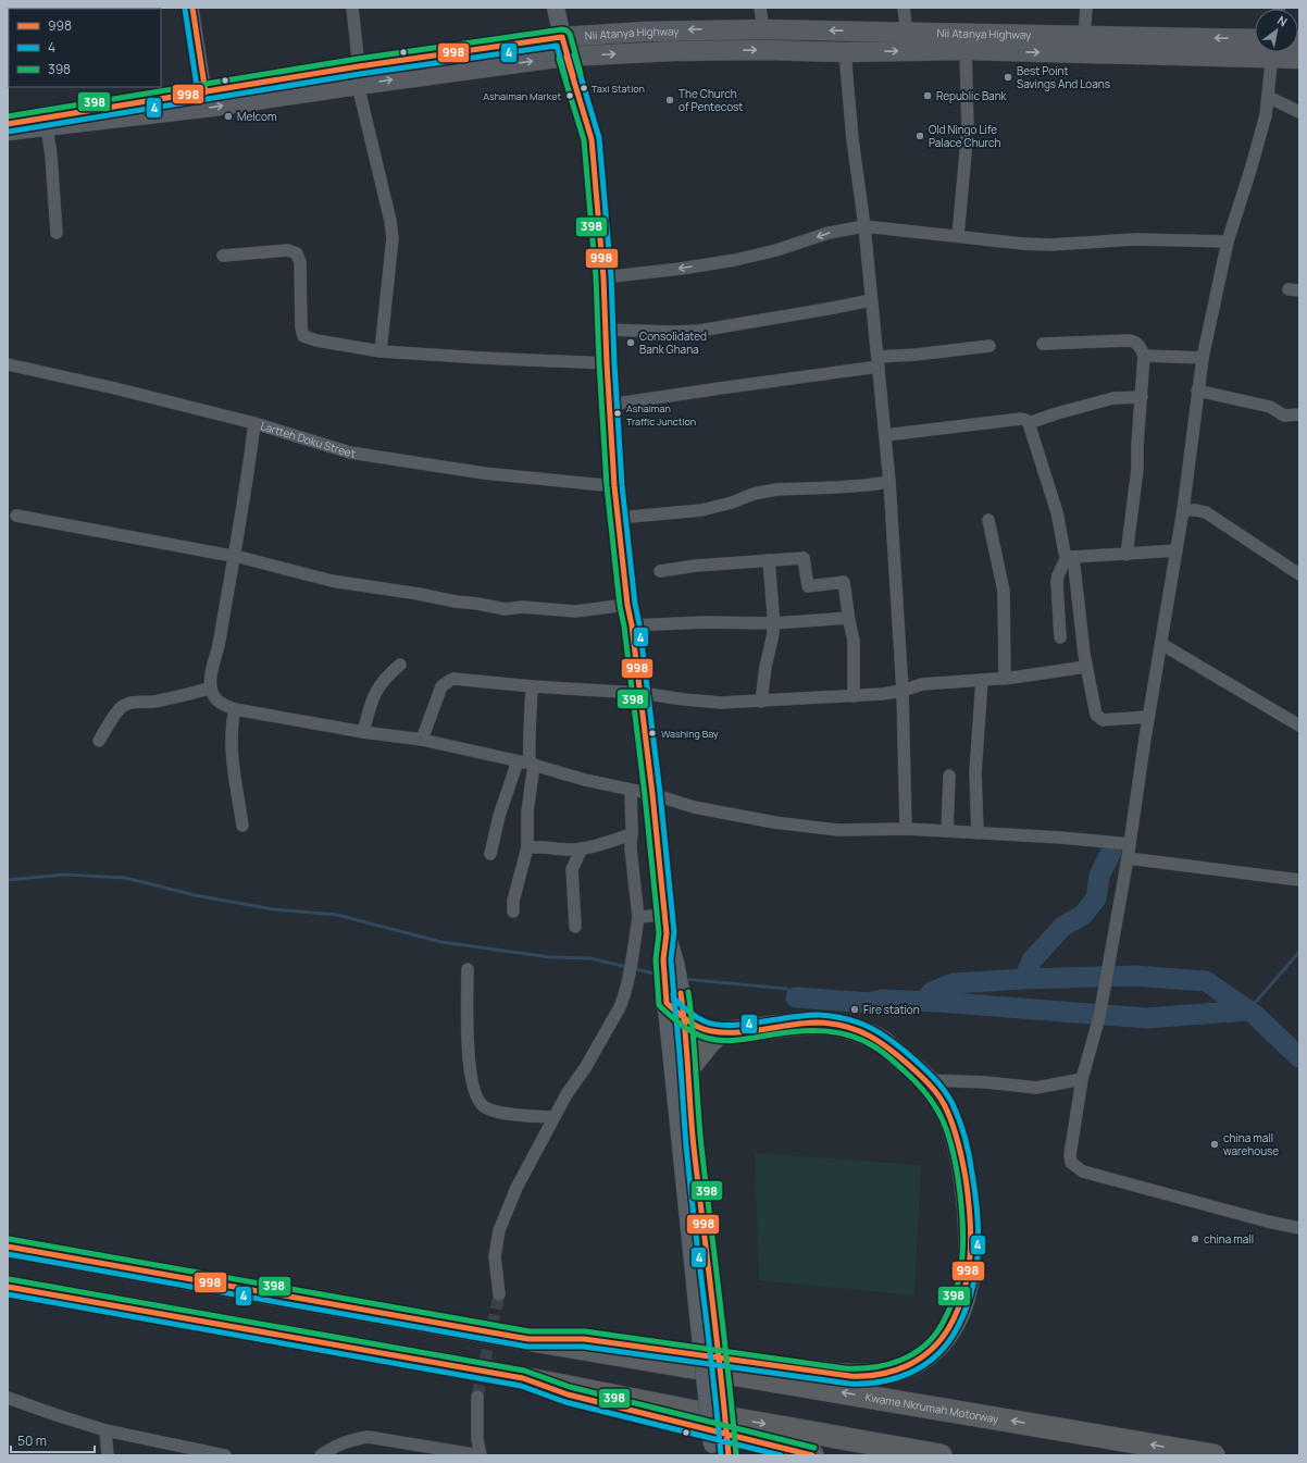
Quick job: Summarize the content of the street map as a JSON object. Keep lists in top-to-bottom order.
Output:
{
  "streets": {
    "highway": ["Kwame Nkrumah Motorway"],
    "main road": ["Nii Atanya Highway"],
    "street": ["Lartteh Doku Street"]
  },
  "places": [
    "Best Point Savings And Loans",
    "Taxi Station",
    "Ashaiman Market",
    "Republic Bank",
    "The Church of Pentecost",
    "Melcom",
    "Old Ningo Life Palace Church",
    "Consolidated Bank Ghana",
    "Ashaiman Traffic Junction",
    "Washing Bay",
    "Fire station",
    "china mall warehouse",
    "china mall"
  ],
  "lines": ["transit line 998", "transit line 4", "transit line 398"],
  "legend": ["998", "4", "398"],
  "scale_bar": "50 m",
  "north": "top right"
}
